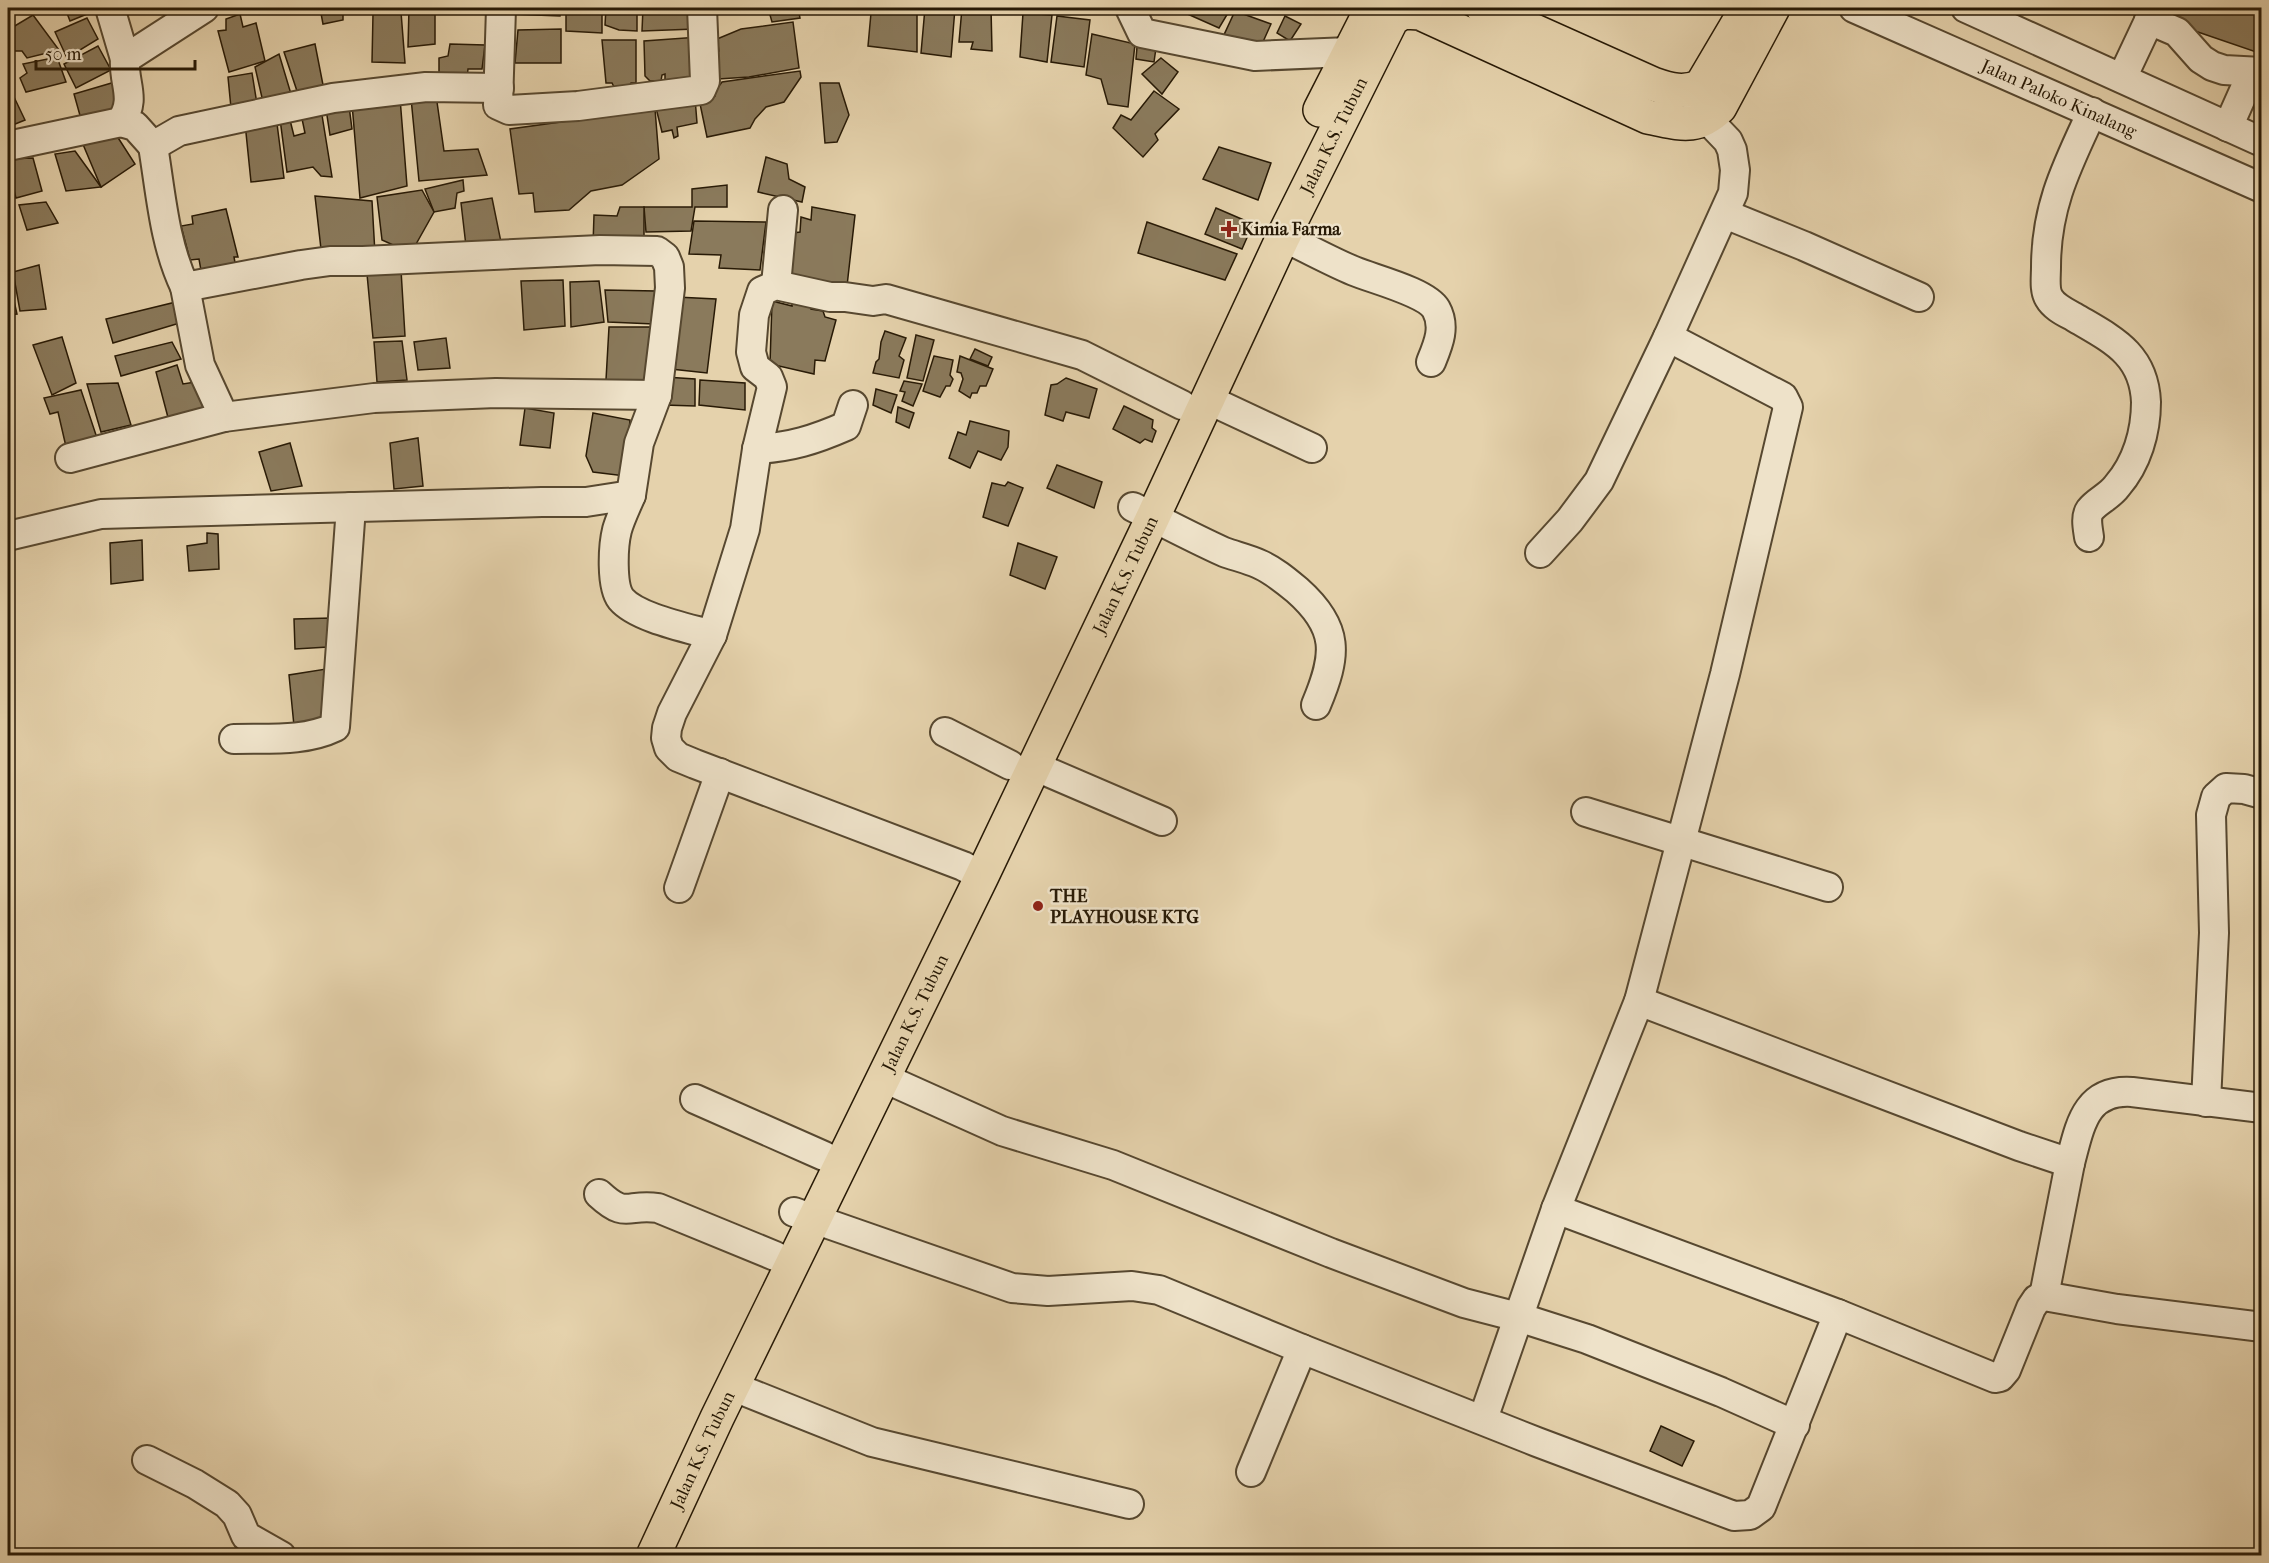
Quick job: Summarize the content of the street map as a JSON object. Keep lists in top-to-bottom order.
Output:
{
  "streets": {
    "highway": ["Jalan K.S. Tubun"],
    "street": ["Jalan Paloko Kinalang"]
  },
  "places": {
    "health": ["Kimia Farma"],
    "other": ["THE PLAYHOUSE KTG"]
  },
  "scale_bar": "50 m"
}
